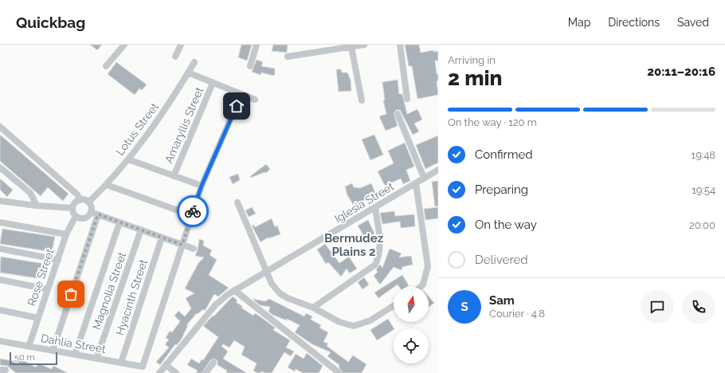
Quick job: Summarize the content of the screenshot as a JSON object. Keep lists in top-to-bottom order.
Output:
{
  "streets": {
    "street": [
      "Amaryllis Street",
      "Lotus Street",
      "Iglesia Street",
      "Rose Street",
      "Magnolia Street",
      "Hyacinth Street",
      "Dahlia Street"
    ]
  },
  "crossings": [
    ["Lotus Street", "Rose Street"],
    ["Rose Street", "Dahlia Street"],
    ["Magnolia Street", "Dahlia Street"],
    ["Hyacinth Street", "Dahlia Street"]
  ],
  "districts": ["Bermudez Plains 2"],
  "scale_bar": "50 m",
  "north": "top",
  "page": {
    "header": "Quickbag",
    "nav": ["Map", "Directions", "Saved"],
    "heading": ["2 min", "Arriving in", "20:11–20:16"],
    "panel": ["Sam", "Courier · 4.8"],
    "bar": "On the way · 120 m",
    "list": [
      ["Confirmed", "19:48"],
      ["Preparing", "19:54"],
      ["On the way", "20:00"],
      "Delivered"
    ],
    "round": "S",
    "scale": "50 m"
  }
}
